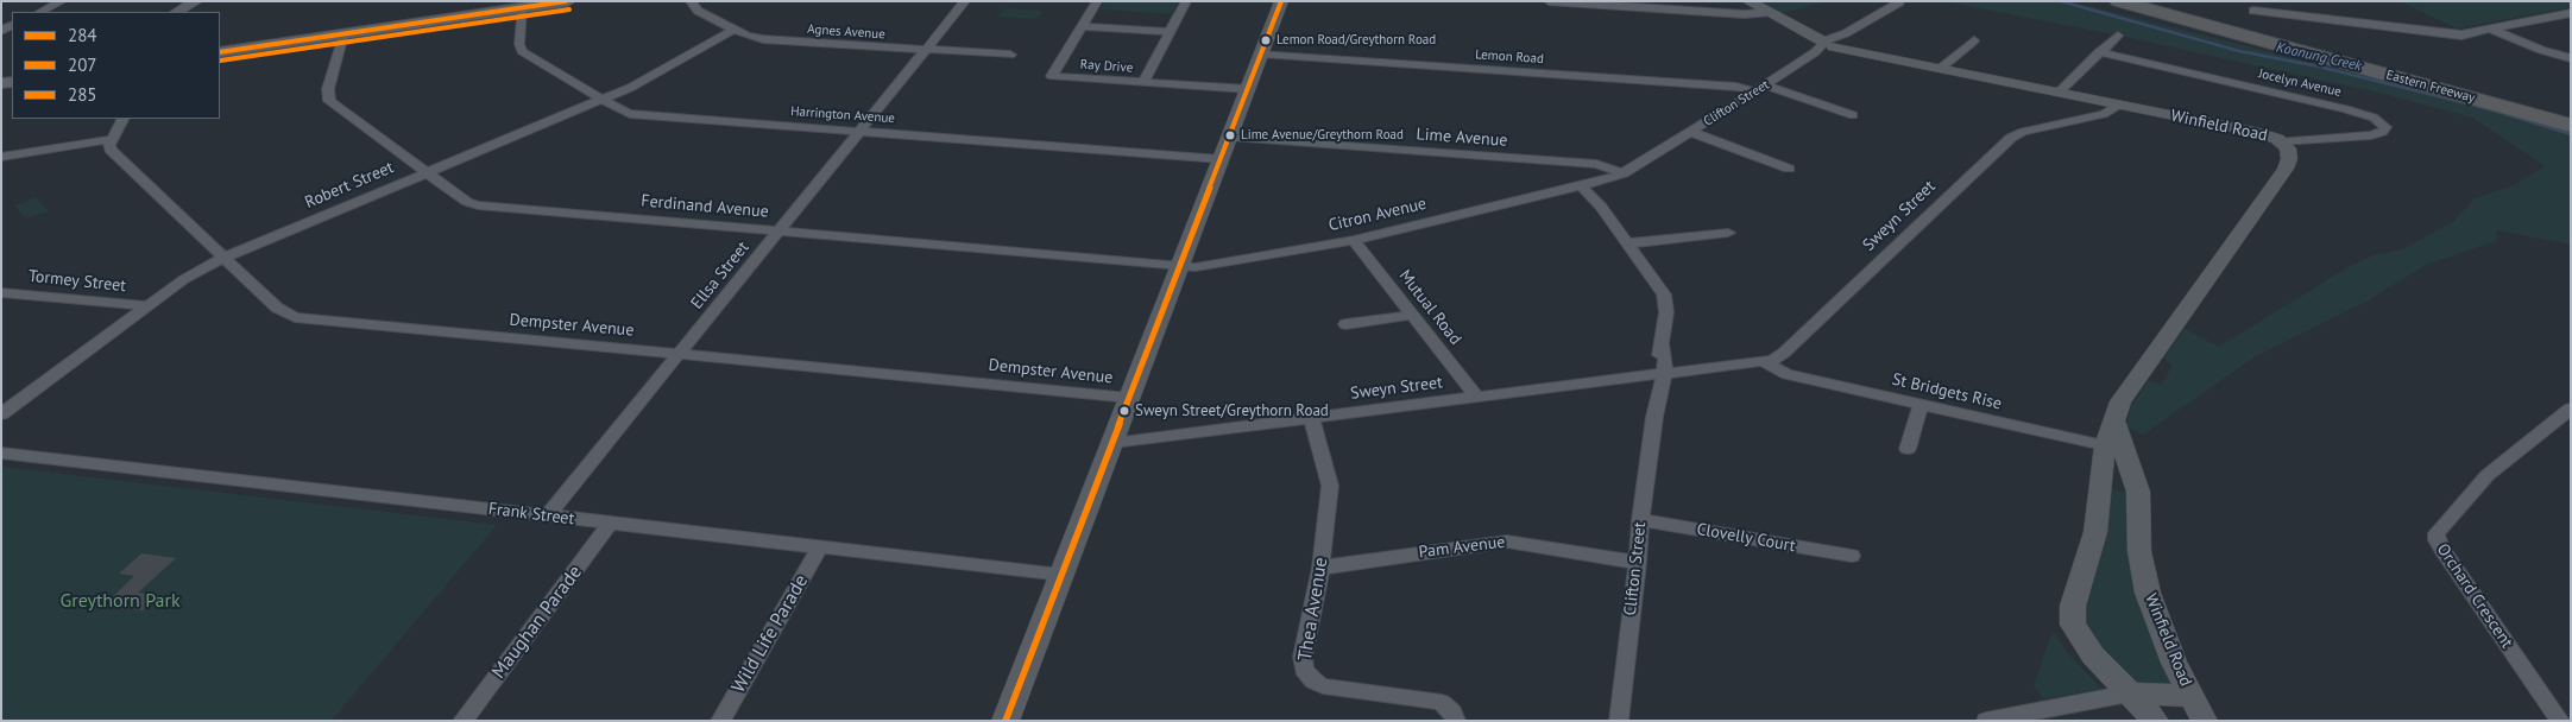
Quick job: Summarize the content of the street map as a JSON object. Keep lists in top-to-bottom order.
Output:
{
  "streets": {
    "highway": ["Eastern Freeway"],
    "street": [
      "Agnes Avenue",
      "Lemon Road",
      "Ray Drive",
      "Jocelyn Avenue",
      "Clifton Street",
      "Harrington Avenue",
      "Winfield Road",
      "Lime Avenue",
      "Robert Street",
      "Ferdinand Avenue",
      "Citron Avenue",
      "Sweyn Street",
      "Ellsa Street",
      "Tormey Street",
      "Mutual Road",
      "Dempster Avenue",
      "St Bridgets Rise",
      "Frank Street",
      "Clovelly Court",
      "Pam Avenue",
      "Orchard Crescent",
      "Thea Avenue",
      "Maughan Parade",
      "Wild Life Parade"
    ]
  },
  "crossings": [
    ["Agnes Avenue", "Robert Street"],
    ["Agnes Avenue", "Ellsa Street"],
    ["Lemon Road", "Clifton Street"],
    ["Jocelyn Avenue", "Winfield Road"],
    ["Clifton Street", "Winfield Road"],
    ["Clifton Street", "Lime Avenue"],
    ["Clifton Street", "Citron Avenue"],
    ["Clifton Street", "Sweyn Street"],
    ["Clifton Street", "Clovelly Court"],
    ["Clifton Street", "Pam Avenue"],
    ["Harrington Avenue", "Robert Street"],
    ["Harrington Avenue", "Ellsa Street"],
    ["Winfield Road", "Sweyn Street"],
    ["Winfield Road", "St Bridgets Rise"],
    ["Robert Street", "Ferdinand Avenue"],
    ["Robert Street", "Tormey Street"],
    ["Robert Street", "Dempster Avenue"],
    ["Ferdinand Avenue", "Citron Avenue"],
    ["Ferdinand Avenue", "Ellsa Street"],
    ["Citron Avenue", "Mutual Road"],
    ["Sweyn Street", "Mutual Road"],
    ["Sweyn Street", "St Bridgets Rise"],
    ["Sweyn Street", "Thea Avenue"],
    ["Ellsa Street", "Dempster Avenue"],
    ["Ellsa Street", "Frank Street"],
    ["Frank Street", "Maughan Parade"],
    ["Frank Street", "Wild Life Parade"],
    ["Pam Avenue", "Thea Avenue"]
  ],
  "water": ["Koonung Creek"],
  "parks": ["Greythorn Park"],
  "places": ["Lemon Road/Greythorn Road", "Lime Avenue/Greythorn Road", "Sweyn Street/Greythorn Road"],
  "lines": ["transit line 284", "transit line 207", "transit line 285"],
  "legend": ["284", "207", "285"]
}
